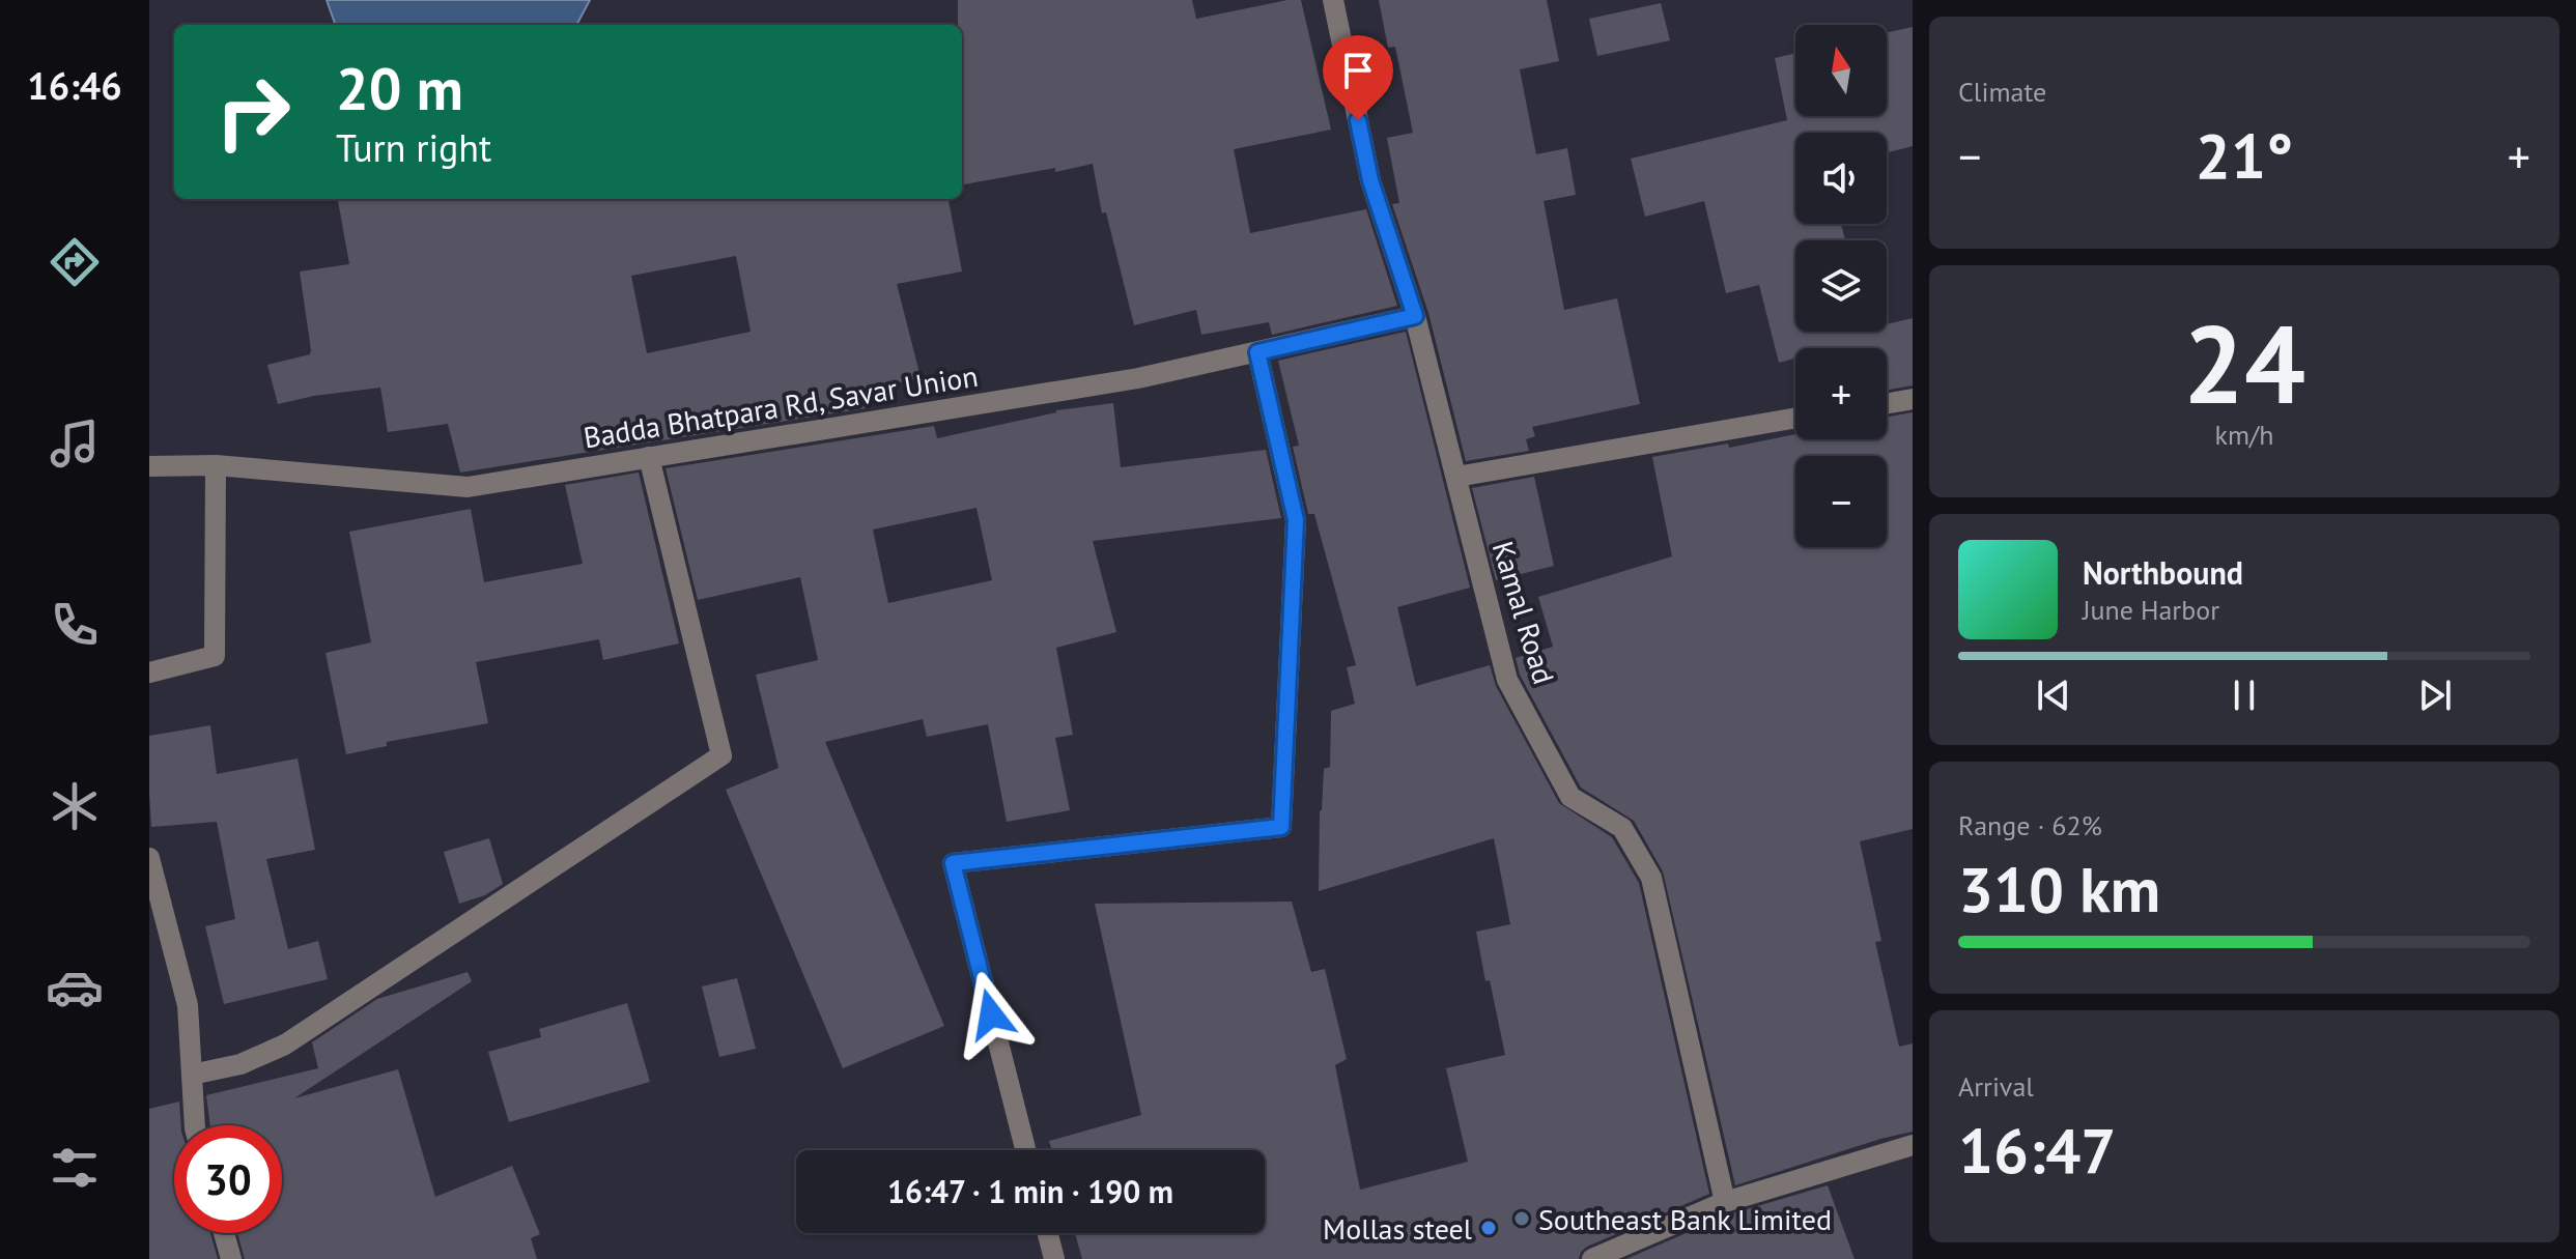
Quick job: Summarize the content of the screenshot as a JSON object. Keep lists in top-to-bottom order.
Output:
{
  "streets": {
    "street": ["Badda Bhatpara Rd, Savar Union", "Kamal Road"]
  },
  "crossings": [
    ["Badda Bhatpara Rd, Savar Union", "Kamal Road"]
  ],
  "places": ["Southeast Bank Limited", "Mollas steel"],
  "north": "top",
  "page": {
    "tabs": "16:46",
    "tile": [
      "Climate",
      ["24", "km/h"],
      ["Range · 62%", "310 km"],
      ["Arrival", "16:47"]
    ],
    "map_buttons": ["+", "−"],
    "turn": ["20 m", "Turn right"],
    "heat": ["−", "21°", "+"],
    "song": ["Northbound", "June Harbor"],
    "limit": "30",
    "trip": "16:47 · 1 min · 190 m"
  }
}
